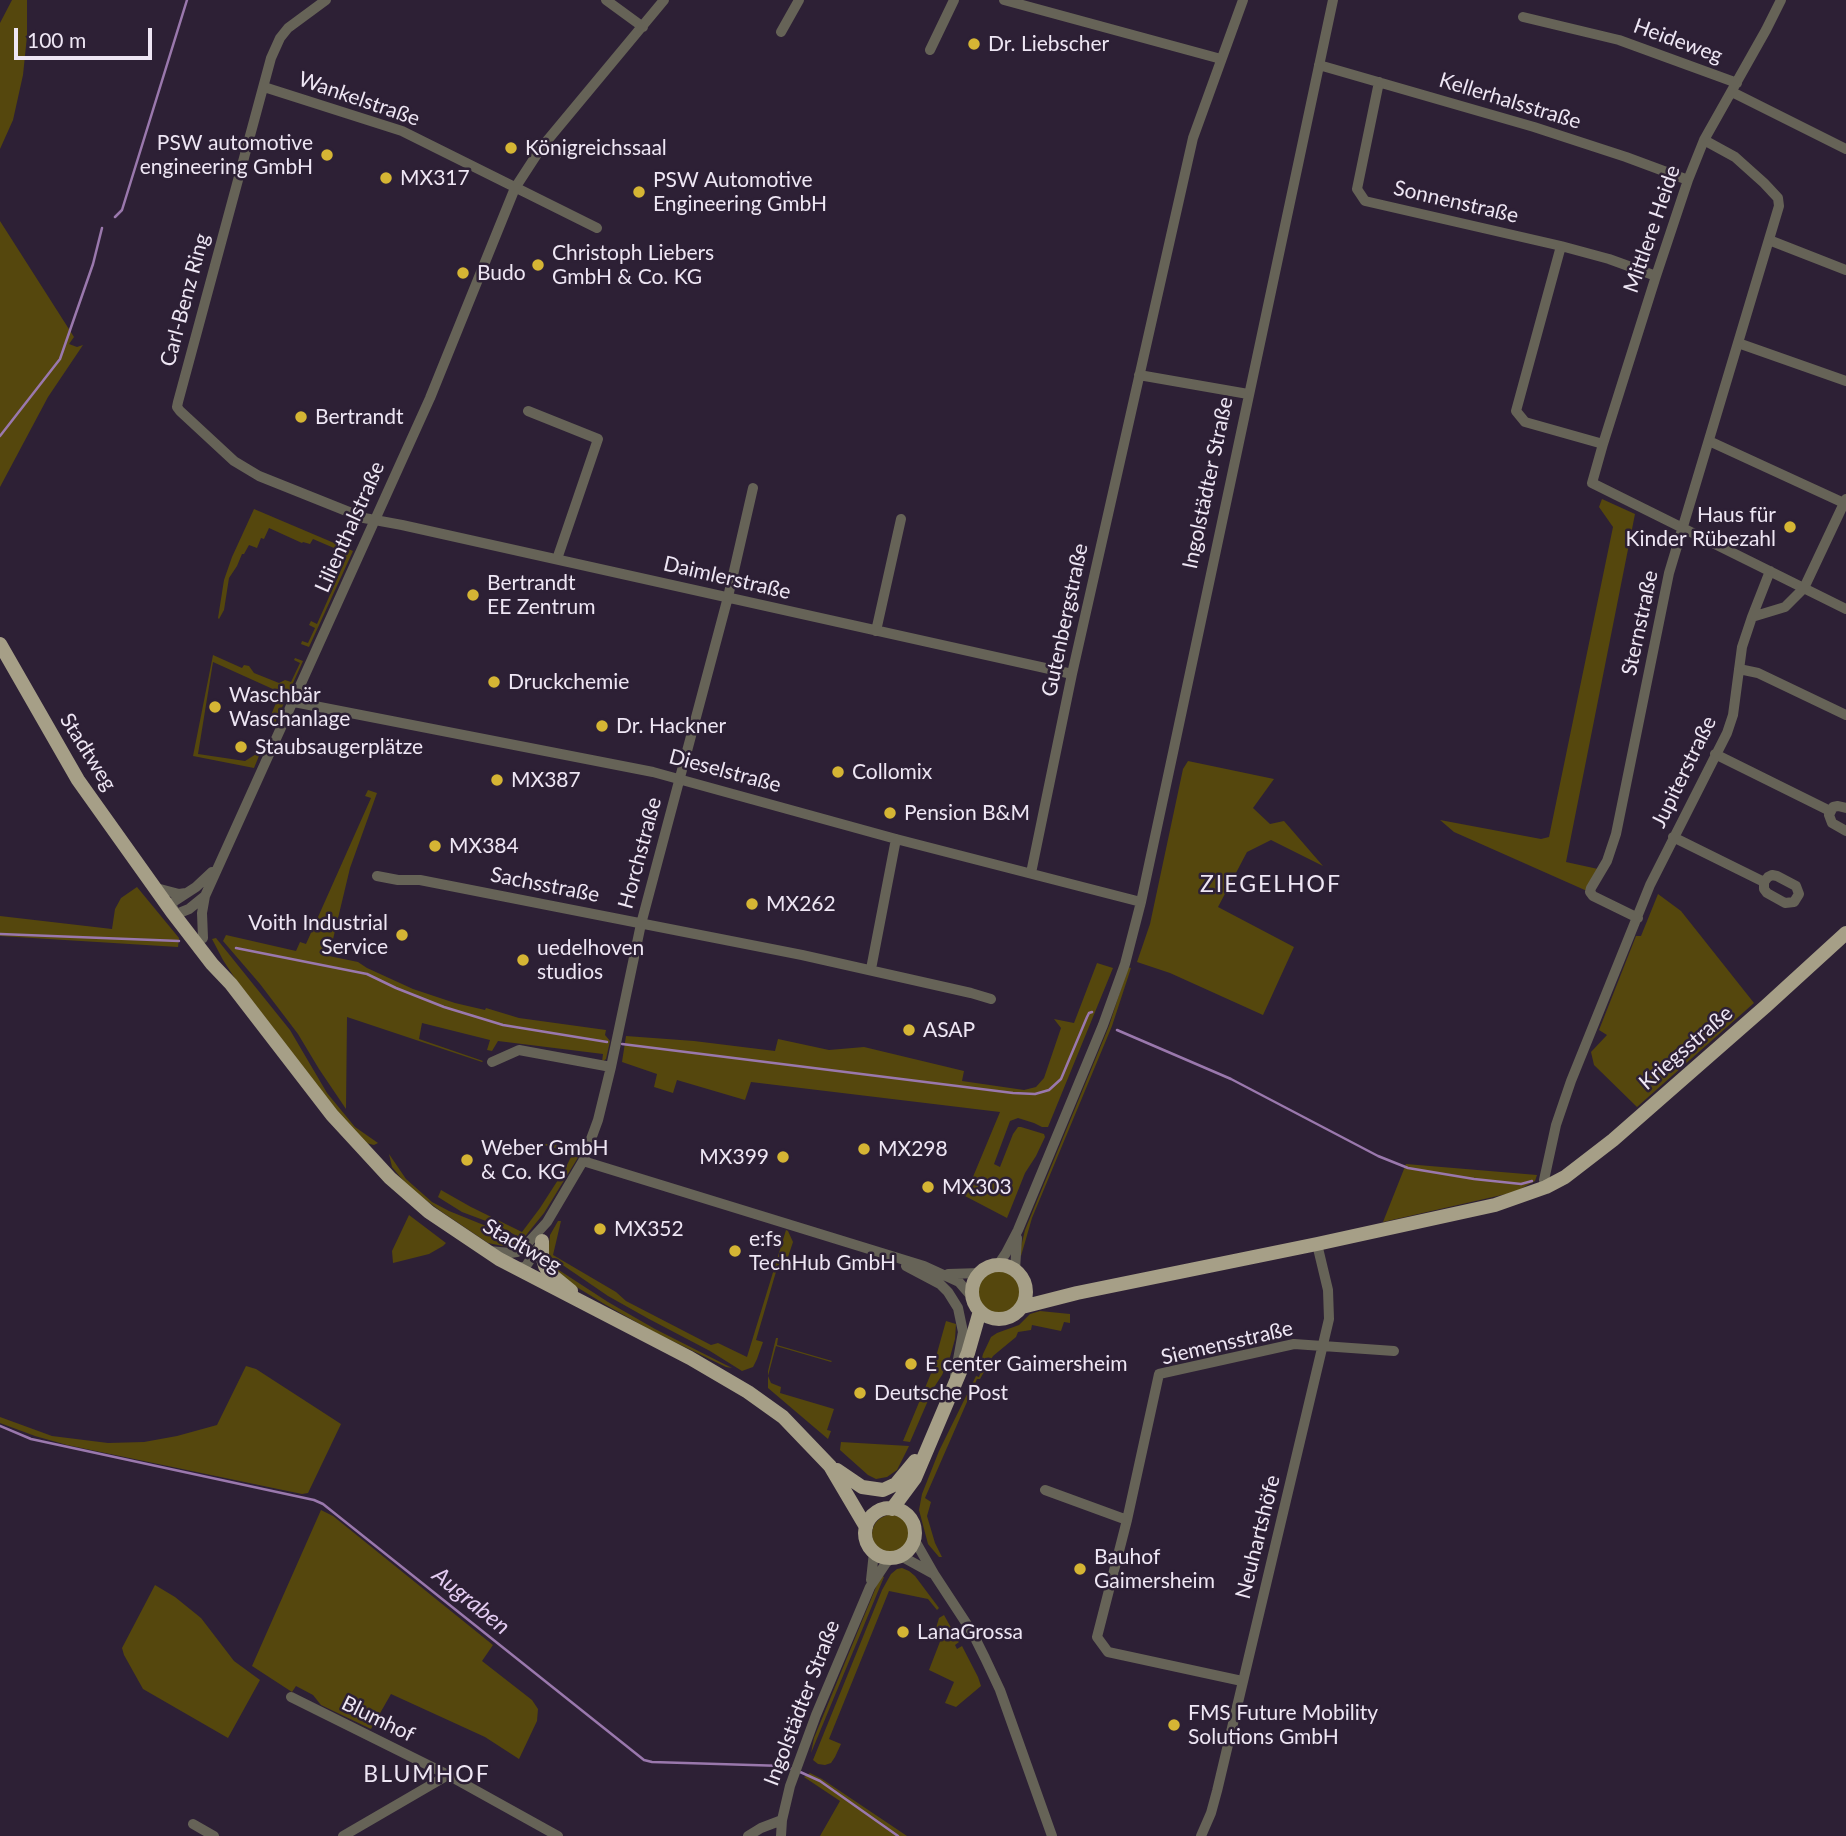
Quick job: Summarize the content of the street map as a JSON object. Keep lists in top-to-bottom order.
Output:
{
  "streets": {
    "main road": ["Stadtweg", "Kriegsstraße"],
    "street": [
      "Heideweg",
      "Wankelstraße",
      "Kellerhalsstraße",
      "Sonnenstraße",
      "Mittlere Heide",
      "Carl-Benz Ring",
      "Ingolstädter Straße",
      "Lilienthalstraße",
      "Daimlerstraße",
      "Gutenbergstraße",
      "Sternstraße",
      "Dieselstraße",
      "Jupiterstraße",
      "Horchstraße",
      "Sachsstraße",
      "Siemensstraße",
      "Neuhartshöfe",
      "Blumhof"
    ]
  },
  "crossings": [
    ["Heideweg", "Mittlere Heide"],
    ["Wankelstraße", "Carl-Benz Ring"],
    ["Wankelstraße", "Lilienthalstraße"],
    ["Kellerhalsstraße", "Sonnenstraße"],
    ["Kellerhalsstraße", "Mittlere Heide"],
    ["Kellerhalsstraße", "Ingolstädter Straße"],
    ["Sonnenstraße", "Mittlere Heide"],
    ["Mittlere Heide", "Sternstraße"],
    ["Carl-Benz Ring", "Lilienthalstraße"],
    ["Carl-Benz Ring", "Daimlerstraße"],
    ["Ingolstädter Straße", "Stadtweg"],
    ["Ingolstädter Straße", "Dieselstraße"],
    ["Lilienthalstraße", "Daimlerstraße"],
    ["Lilienthalstraße", "Stadtweg"],
    ["Lilienthalstraße", "Dieselstraße"],
    ["Daimlerstraße", "Gutenbergstraße"],
    ["Daimlerstraße", "Horchstraße"],
    ["Gutenbergstraße", "Dieselstraße"],
    ["Sternstraße", "Jupiterstraße"],
    ["Stadtweg", "Horchstraße"],
    ["Dieselstraße", "Horchstraße"],
    ["Jupiterstraße", "Kriegsstraße"],
    ["Horchstraße", "Sachsstraße"],
    ["Kriegsstraße", "Neuhartshöfe"],
    ["Siemensstraße", "Neuhartshöfe"]
  ],
  "districts": ["ZIEGELHOF", "BLUMHOF"],
  "water": ["Augraben"],
  "places": [
    "Dr. Liebscher",
    "Königreichssaal",
    "PSW automotive engineering GmbH",
    "MX317",
    "PSW Automotive Engineering GmbH",
    "Christoph Liebers GmbH & Co. KG",
    "Budo",
    "Bertrandt",
    "Haus für Kinder Rübezahl",
    "Bertrandt EE Zentrum",
    "Druckchemie",
    "Waschbär Waschanlage",
    "Dr. Hackner",
    "Staubsaugerplätze",
    "Collomix",
    "MX387",
    "Pension B&M",
    "MX384",
    "MX262",
    "Voith Industrial Service",
    "uedelhoven studios",
    "ASAP",
    "MX298",
    "MX399",
    "Weber GmbH & Co. KG",
    "MX303",
    "MX352",
    "e:fs TechHub GmbH",
    "E center Gaimersheim",
    "Deutsche Post",
    "Bauhof Gaimersheim",
    "LanaGrossa",
    "FMS Future Mobility Solutions GmbH"
  ],
  "scale_bar": "100 m"
}
